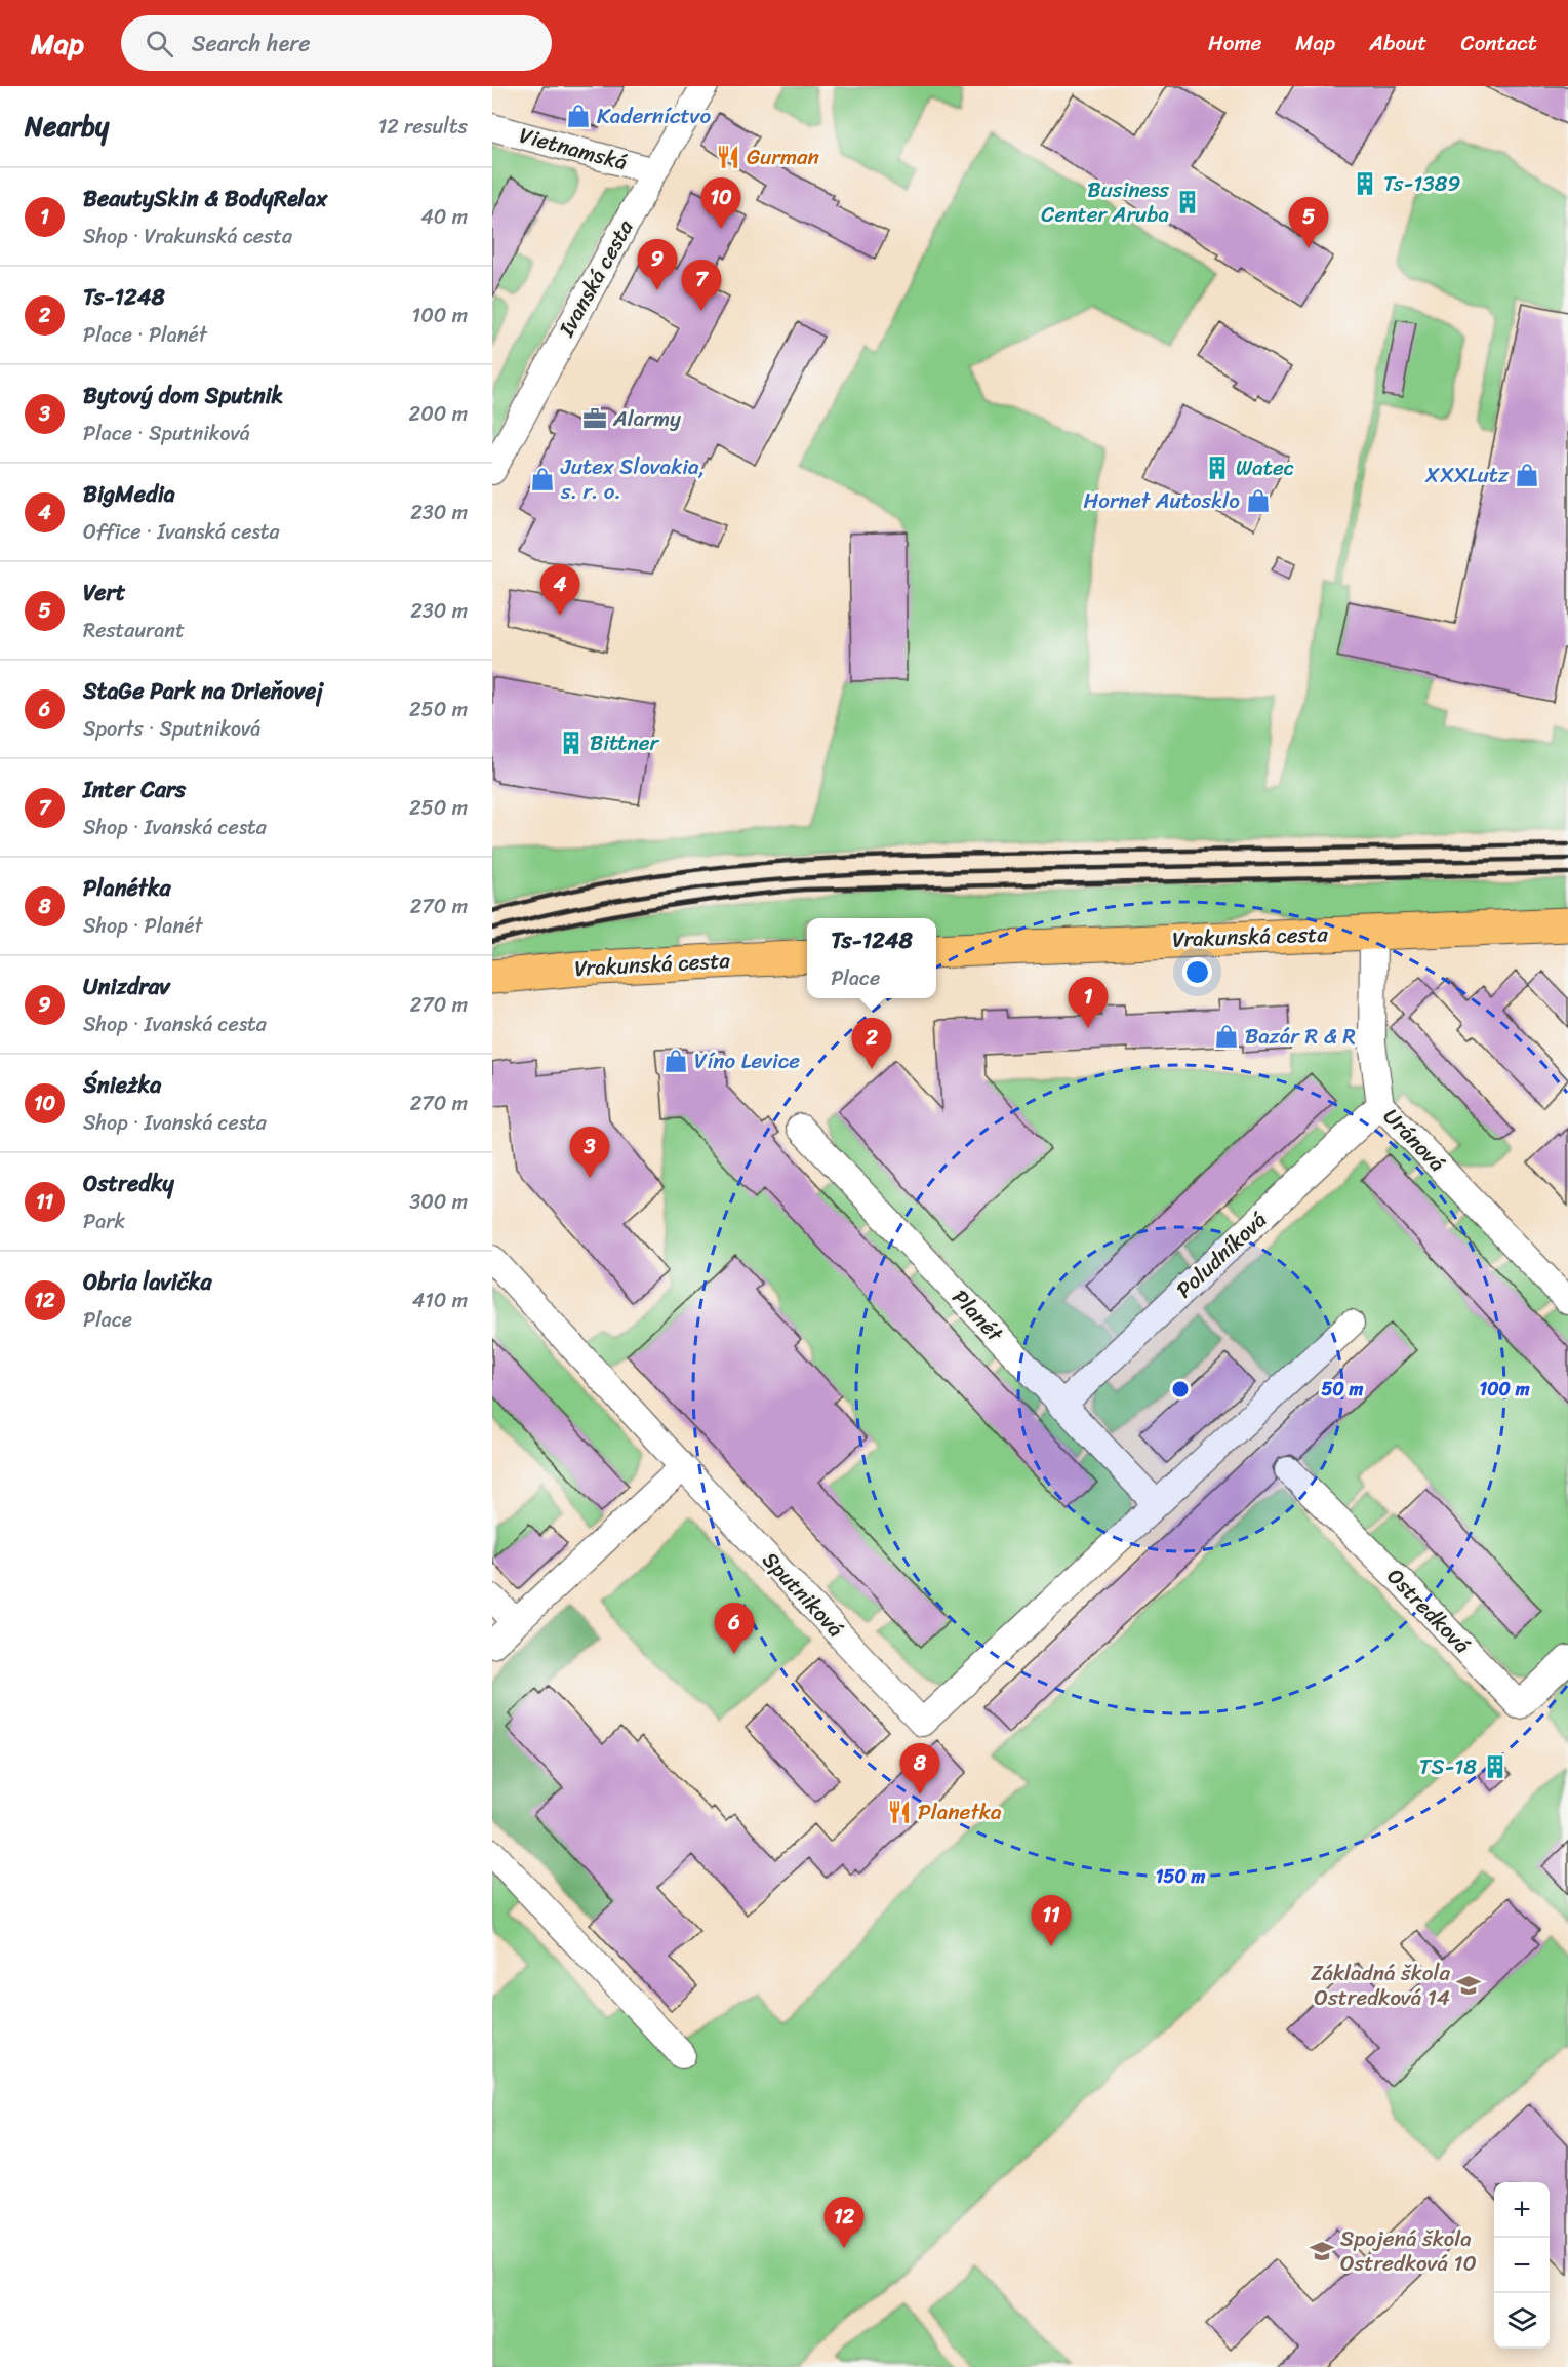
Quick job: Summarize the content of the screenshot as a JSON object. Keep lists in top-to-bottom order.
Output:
{
  "streets": {
    "main road": ["Vrakunská cesta"],
    "street": [
      "Vietnamská",
      "Ivanská cesta",
      "Uránová",
      "Poludníková",
      "Planét",
      "Sputniková",
      "Ostredková"
    ]
  },
  "crossings": [
    ["Vietnamská", "Ivanská cesta"],
    ["Vrakunská cesta", "Uránová"],
    ["Uránová", "Poludníková"],
    ["Poludníková", "Planét"],
    ["Planét", "Sputniková"]
  ],
  "places": {
    "shop": [
      "Kaderníctvo",
      "XXXLutz",
      "Jutex Slovakia, s. r. o.",
      "Hornet Autosklo",
      "Bazár R & R",
      "Víno Levice"
    ],
    "restaurant": ["Gurman", "Planetka"],
    "building": [
      "Ts-1389",
      "Business Center Aruba",
      "Watec",
      "Bittner",
      "TS-18"
    ],
    "office": ["Alarmy"],
    "school or university": ["Základná škola Ostredková 14", "Spojená škola Ostredková 10"]
  },
  "page": {
    "header": "Map",
    "search": "Search here",
    "nav": [
      "Home",
      "Map",
      "About",
      "Contact"
    ],
    "heading": ["Nearby", "12 results"],
    "list": [
      {
        "mark": "1",
        "name": "BeautySkin & BodyRelax",
        "note": "Shop · Vrakunská cesta",
        "value": "40 m"
      },
      {
        "mark": "2",
        "name": "Ts-1248",
        "note": "Place · Planét",
        "value": "100 m"
      },
      {
        "mark": "3",
        "name": "Bytový dom Sputnik",
        "note": "Place · Sputniková",
        "value": "200 m"
      },
      {
        "mark": "4",
        "name": "BigMedia",
        "note": "Office · Ivanská cesta",
        "value": "230 m"
      },
      {
        "mark": "5",
        "name": "Vert",
        "note": "Restaurant",
        "value": "230 m"
      },
      {
        "mark": "6",
        "name": "StaGe Park na Drieňovej",
        "note": "Sports · Sputniková",
        "value": "250 m"
      },
      {
        "mark": "7",
        "name": "Inter Cars",
        "note": "Shop · Ivanská cesta",
        "value": "250 m"
      },
      {
        "mark": "8",
        "name": "Planétka",
        "note": "Shop · Planét",
        "value": "270 m"
      },
      {
        "mark": "9",
        "name": "Unizdrav",
        "note": "Shop · Ivanská cesta",
        "value": "270 m"
      },
      {
        "mark": "10",
        "name": "Śnieżka",
        "note": "Shop · Ivanská cesta",
        "value": "270 m"
      },
      {
        "mark": "11",
        "name": "Ostredky",
        "note": "Park",
        "value": "300 m"
      },
      {
        "mark": "12",
        "name": "Obria lavička",
        "note": "Place",
        "value": "410 m"
      }
    ],
    "pins": [
      "10",
      "5",
      "9",
      "7",
      "4",
      "1",
      "2",
      "3",
      "6",
      "8",
      "11",
      "12"
    ],
    "popup": ["Ts-1248", "Place"],
    "map_buttons": ["+", "−"]
  },
  "rings": ["50 m", "100 m", "150 m"]
}
